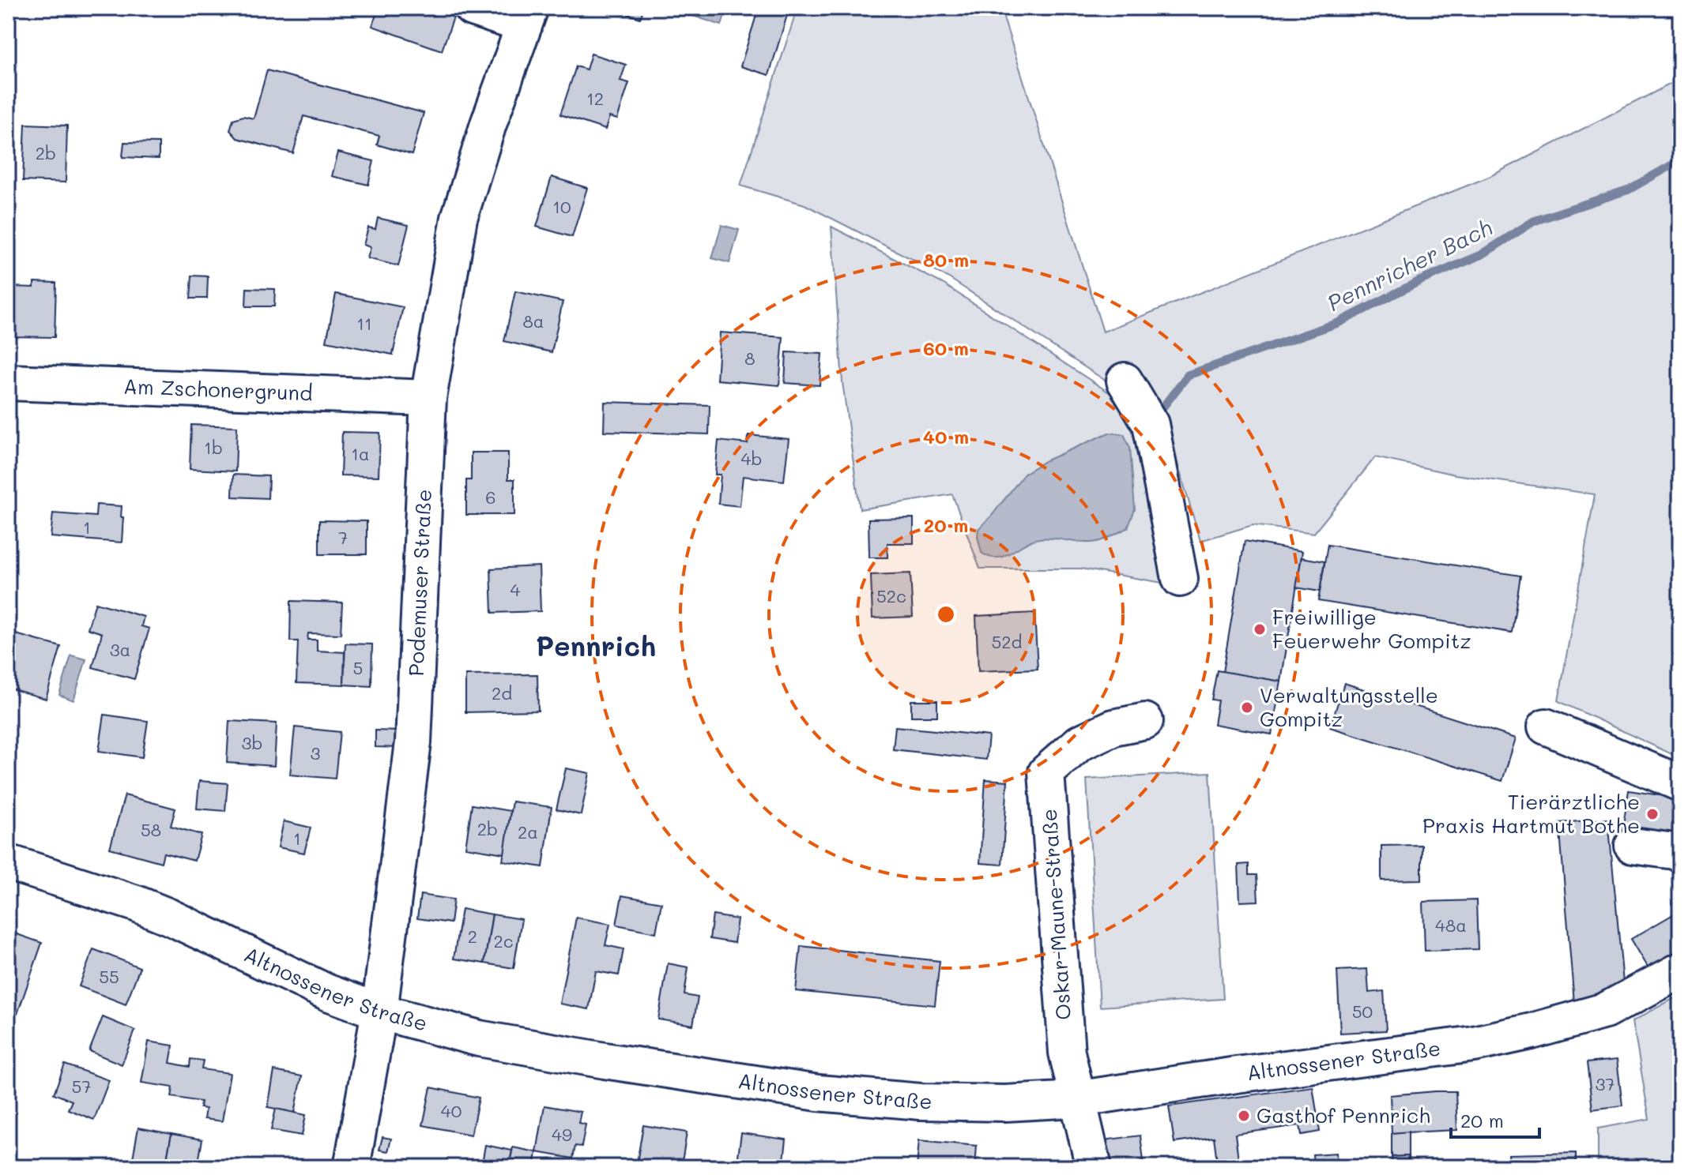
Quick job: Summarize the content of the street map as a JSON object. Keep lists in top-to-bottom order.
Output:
{
  "streets": {
    "street": [
      "Am Zschonergrund",
      "Podemuser Straße",
      "Oskar-Maune-Straße",
      "Altnossener Straße"
    ]
  },
  "crossings": [
    ["Am Zschonergrund", "Podemuser Straße"],
    ["Podemuser Straße", "Altnossener Straße"],
    ["Oskar-Maune-Straße", "Altnossener Straße"]
  ],
  "districts": ["Pennrich"],
  "water": ["Pennricher Bach"],
  "places": [
    "Freiwillige Feuerwehr Gompitz",
    "Verwaltungsstelle Gompitz",
    "Tierärztliche Praxis Hartmut Bothe",
    "Gasthof Pennrich"
  ],
  "house_numbers": [
    "12",
    "2b",
    "10",
    "8a",
    "11",
    "8",
    "1b",
    "1a",
    "4b",
    "6",
    "1",
    "7",
    "4",
    "52c",
    "52d",
    "3a",
    "5",
    "2d",
    "3b",
    "3",
    "2b",
    "58",
    "2a",
    "1",
    "48a",
    "2",
    "2c",
    "55",
    "50",
    "37",
    "57",
    "40",
    "49"
  ],
  "scale_bar": "20 m",
  "rings": [
    "80 m",
    "60 m",
    "40 m",
    "20 m"
  ]
}
